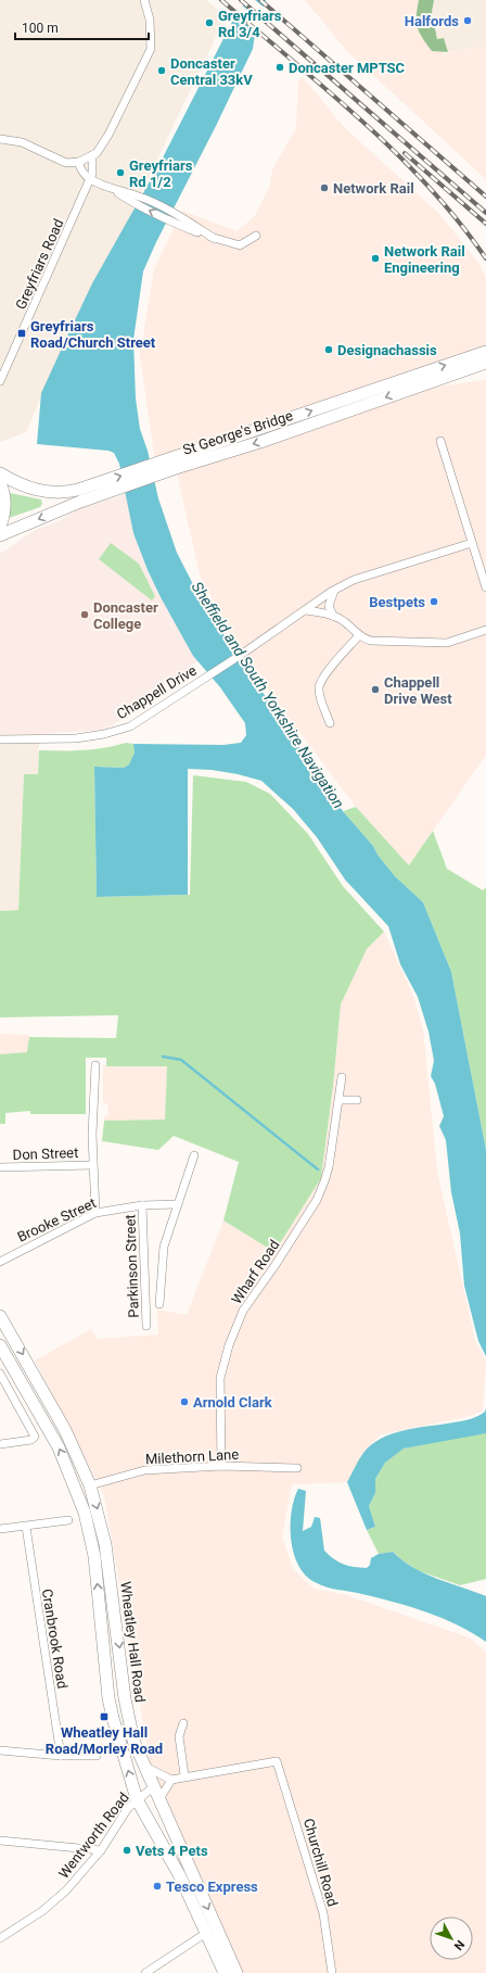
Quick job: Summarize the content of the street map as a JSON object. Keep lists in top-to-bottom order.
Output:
{
  "streets": {
    "highway": ["St George's Bridge", "Wheatley Hall Road"],
    "street": [
      "Greyfriars Road",
      "Chappell Drive",
      "Don Street",
      "Brooke Street",
      "Parkinson Street",
      "Wharf Road",
      "Milethorn Lane",
      "Cranbrook Road",
      "Wentworth Road",
      "Churchill Road"
    ]
  },
  "crossings": [
    ["Brooke Street", "Parkinson Street"],
    ["Wharf Road", "Milethorn Lane"],
    ["Milethorn Lane", "Wheatley Hall Road"],
    ["Wheatley Hall Road", "Wentworth Road"]
  ],
  "water": ["Sheffield and South Yorkshire Navigation"],
  "places": {
    "other": [
      "Halfords",
      "Greyfriars Rd 3/4",
      "Doncaster MPTSC",
      "Doncaster Central 33kV",
      "Greyfriars Rd 1/2",
      "Network Rail",
      "Network Rail Engineering",
      "Designachassis",
      "Bestpets",
      "Doncaster College",
      "Chappell Drive West",
      "Arnold Clark",
      "Vets 4 Pets",
      "Tesco Express"
    ],
    "transit": ["Greyfriars Road/Church Street", "Wheatley Hall Road/Morley Road"]
  },
  "scale_bar": "100 m",
  "north": "bottom right"
}
